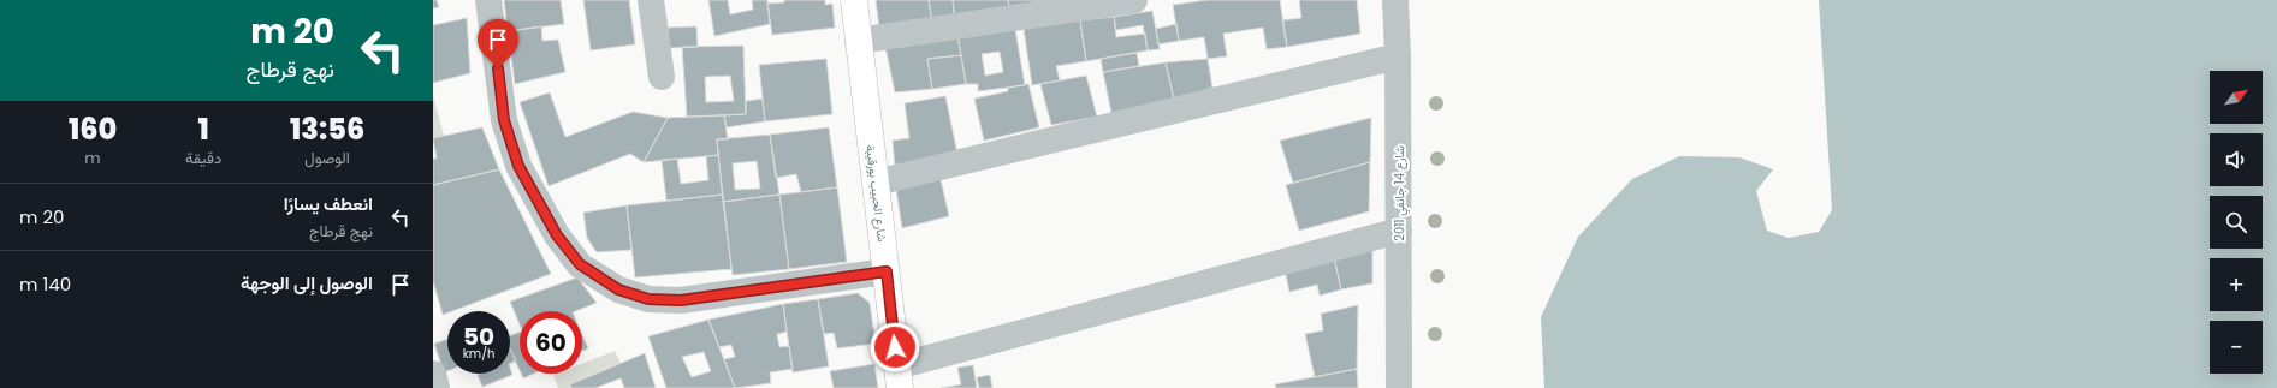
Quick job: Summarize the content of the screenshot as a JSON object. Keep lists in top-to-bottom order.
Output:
{
  "streets": {
    "main road": ["شارع الحبيب بورقيبة"],
    "street": ["شارع 14 جانفي 2011"]
  },
  "north": "top right",
  "page": {
    "turn": ["20 m", "نهج قرطاج"],
    "map_buttons": ["+", "−"],
    "eta": [
      "13:56",
      "الوصول",
      "1",
      "دقيقة",
      "160",
      "m"
    ],
    "list": [
      {
        "name": "انعطف يسارًا",
        "note": "نهج قرطاج",
        "value": "20 m"
      },
      {
        "name": "الوصول إلى الوجهة",
        "value": "140 m"
      }
    ],
    "speed": "50 km/h",
    "limit": "60"
  }
}
